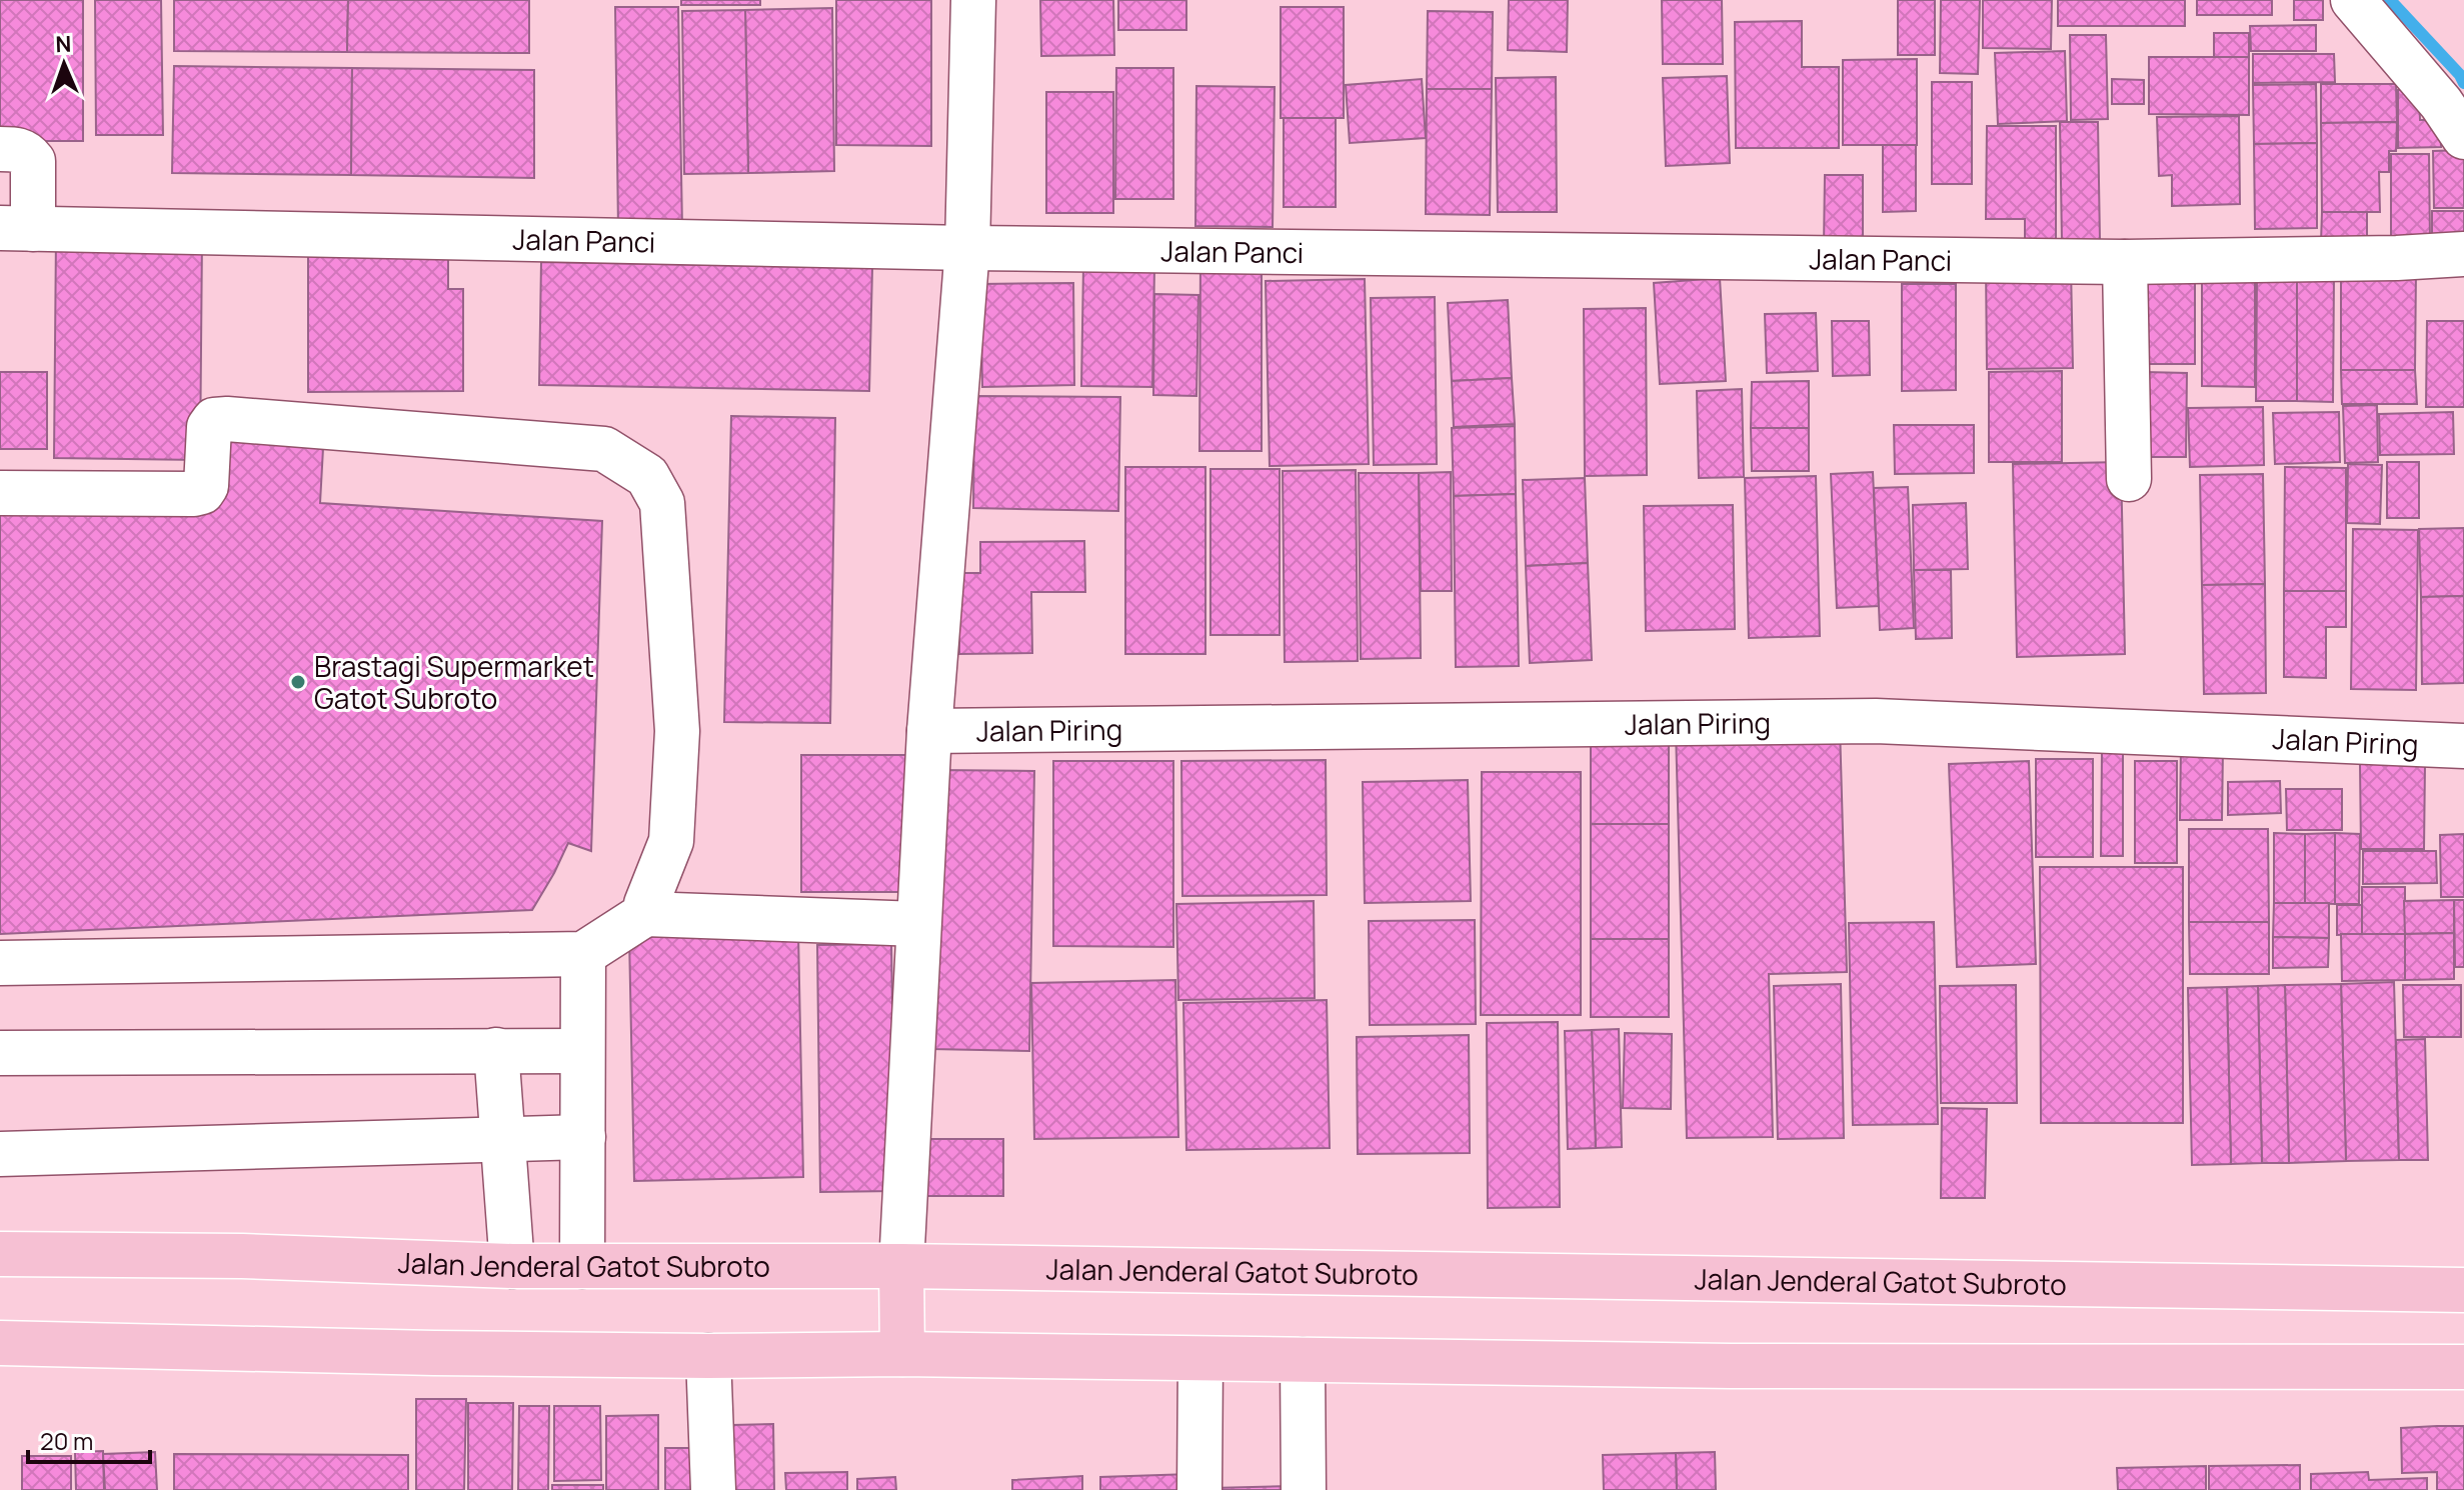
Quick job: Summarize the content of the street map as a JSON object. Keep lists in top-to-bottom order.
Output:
{
  "streets": {
    "main road": ["Jalan Jenderal Gatot Subroto"],
    "street": ["Jalan Panci", "Jalan Piring"]
  },
  "places": ["Brastagi Supermarket Gatot Subroto"],
  "scale_bar": "20 m",
  "north": "top"
}
